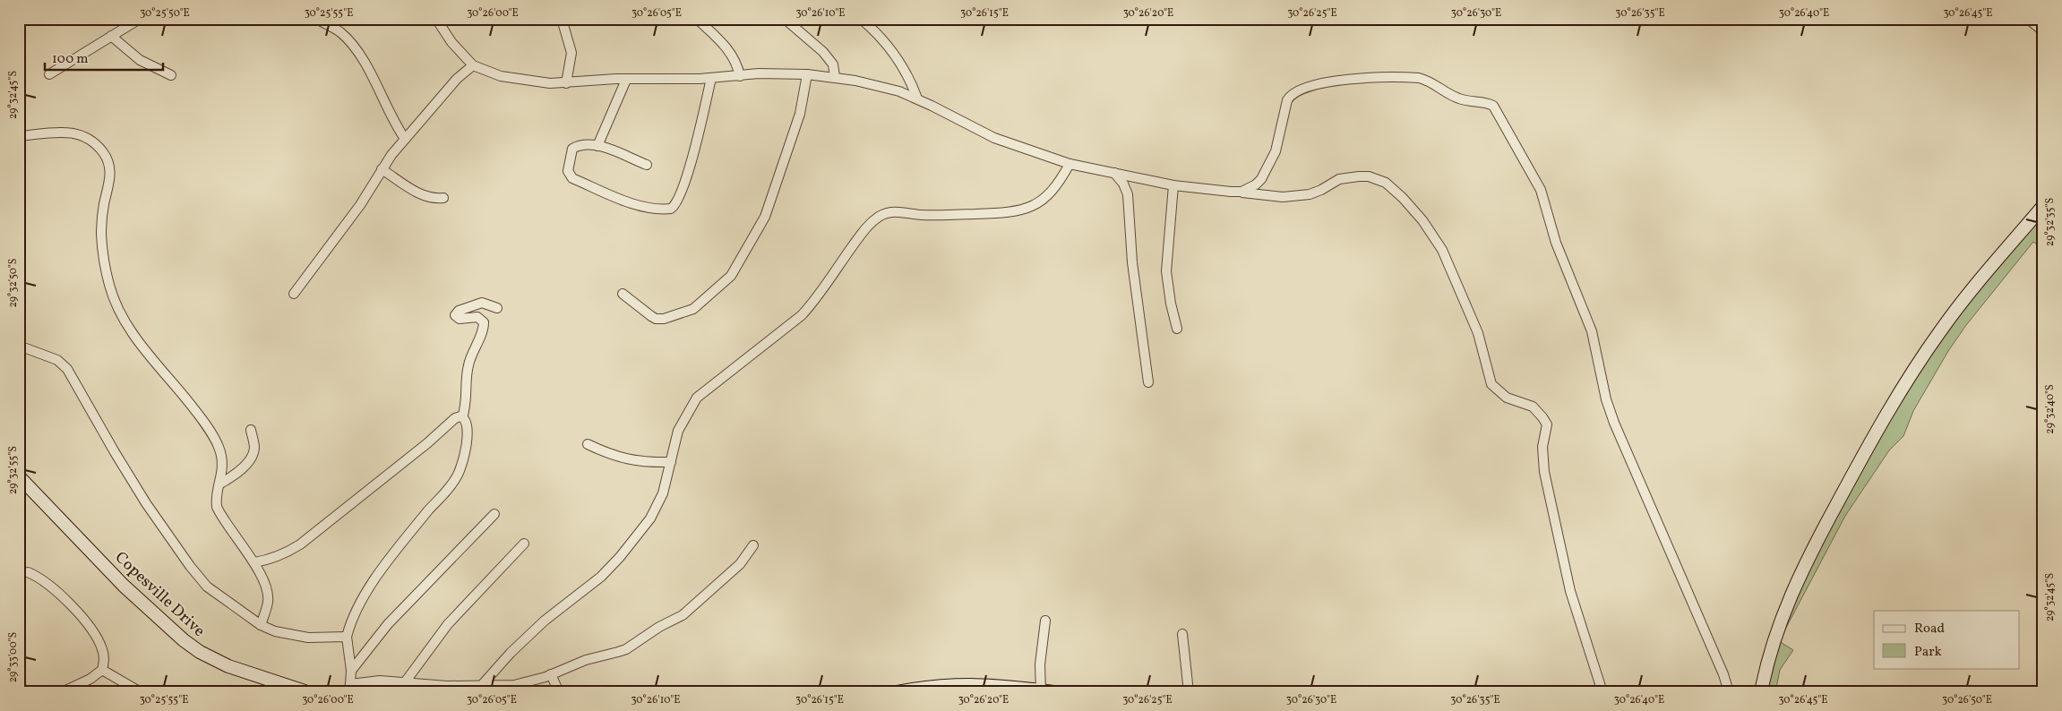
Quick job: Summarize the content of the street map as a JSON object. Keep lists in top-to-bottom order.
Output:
{
  "streets": {
    "main road": ["Copesville Drive"]
  },
  "legend": ["Road", "Park"],
  "scale_bar": "100 m",
  "coordinates": [
    "30°25'50\"E",
    "30°25'55\"E",
    "30°26'00\"E",
    "30°26'05\"E",
    "30°26'10\"E",
    "30°26'15\"E",
    "30°26'20\"E",
    "30°26'25\"E",
    "30°26'30\"E",
    "30°26'35\"E",
    "30°26'40\"E",
    "30°26'45\"E",
    "29°32'45\"S",
    "29°32'35\"S",
    "29°32'50\"S",
    "29°32'40\"S",
    "29°32'55\"S",
    "29°33'00\"S",
    "30°26'50\"E"
  ]
}
